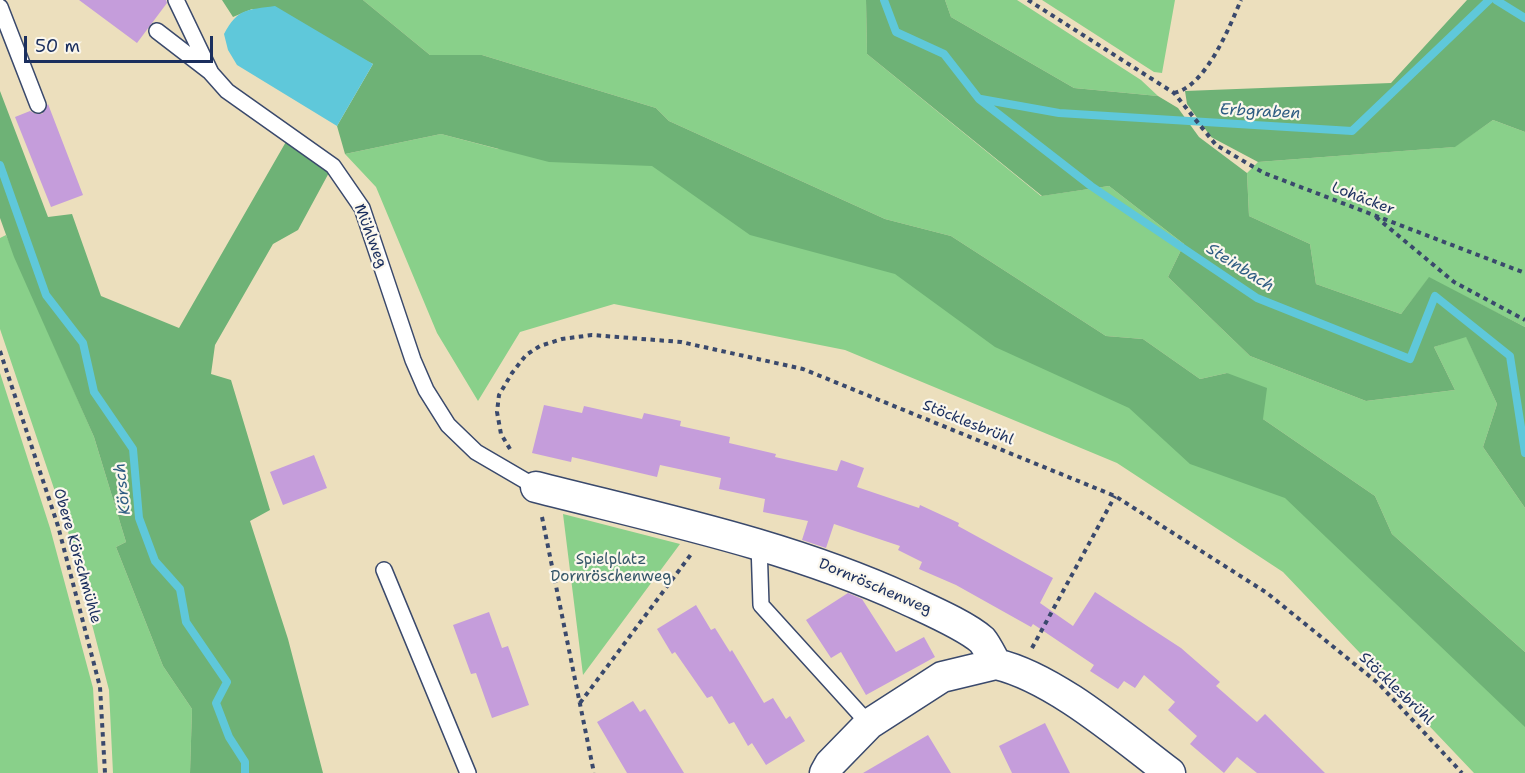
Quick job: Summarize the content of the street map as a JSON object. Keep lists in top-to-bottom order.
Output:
{
  "streets": {
    "street": ["Dornröschenweg"],
    "lane": ["Mühlweg"],
    "path": ["Lohäcker", "Stöcklesbrühl", "Obere Körschmühle"]
  },
  "crossings": [
    ["Mühlweg", "Dornröschenweg"]
  ],
  "water": ["Erbgraben", "Steinbach", "Körsch"],
  "parks": ["Spielplatz Dornröschenweg"],
  "scale_bar": "50 m"
}
